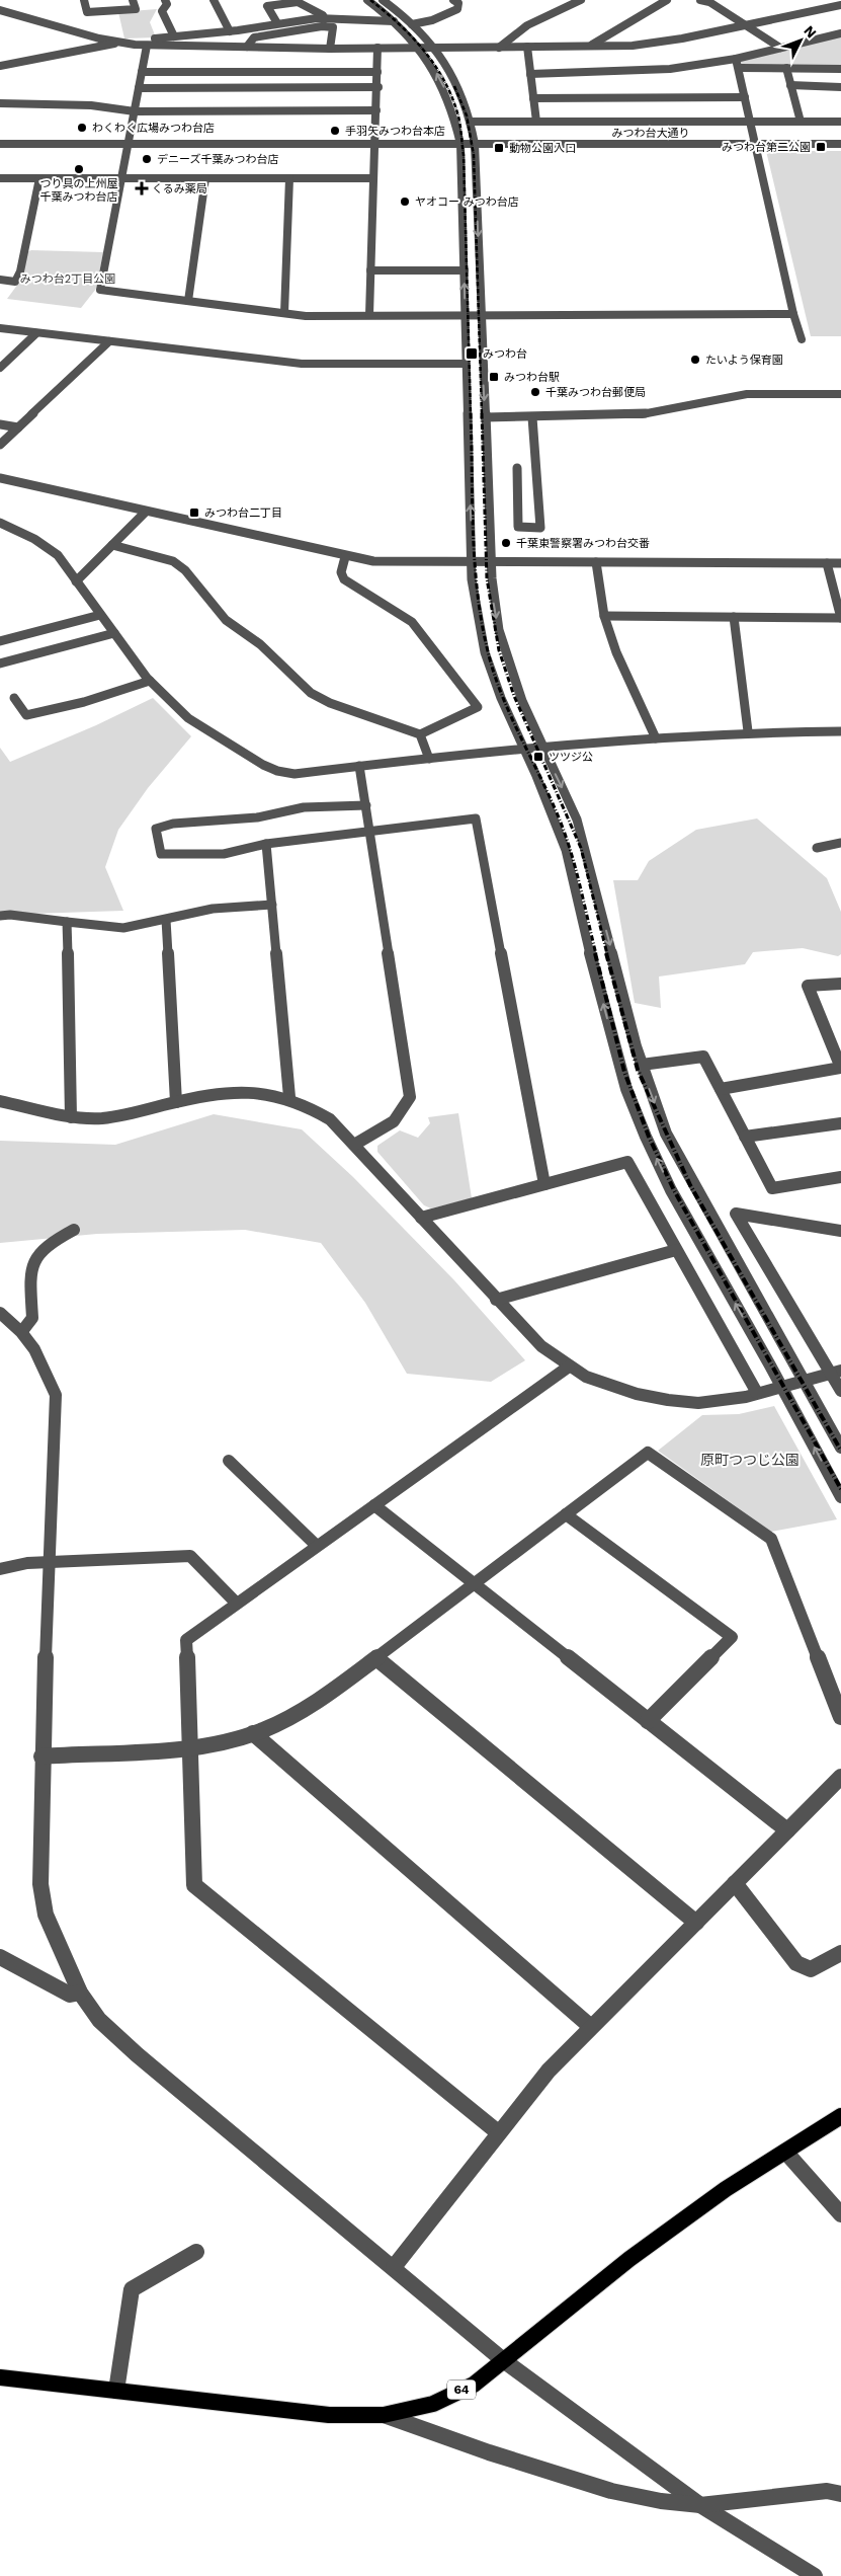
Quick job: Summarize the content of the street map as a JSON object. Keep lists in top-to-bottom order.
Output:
{
  "streets": {
    "main road": ["64"],
    "street": ["みつわ台大通り"]
  },
  "parks": ["みつわ台2丁目公園", "原町つつじ公園"],
  "places": {
    "other": [
      "わくわく広場みつわ台店",
      "手羽矢みつわ台本店",
      "デニーズ千葉みつわ台店",
      "つり具の上州屋 千葉みつわ台店",
      "ヤオコー みつわ台店",
      "たいよう保育園",
      "千葉みつわ台郵便局",
      "千葉東警察署みつわ台交番"
    ],
    "transit": [
      "みつわ台第二公園",
      "動物公園入口",
      "みつわ台",
      "みつわ台駅",
      "みつわ台二丁目",
      "ツツジ公"
    ],
    "health": ["くるみ薬局"]
  },
  "north": "top right"
}
